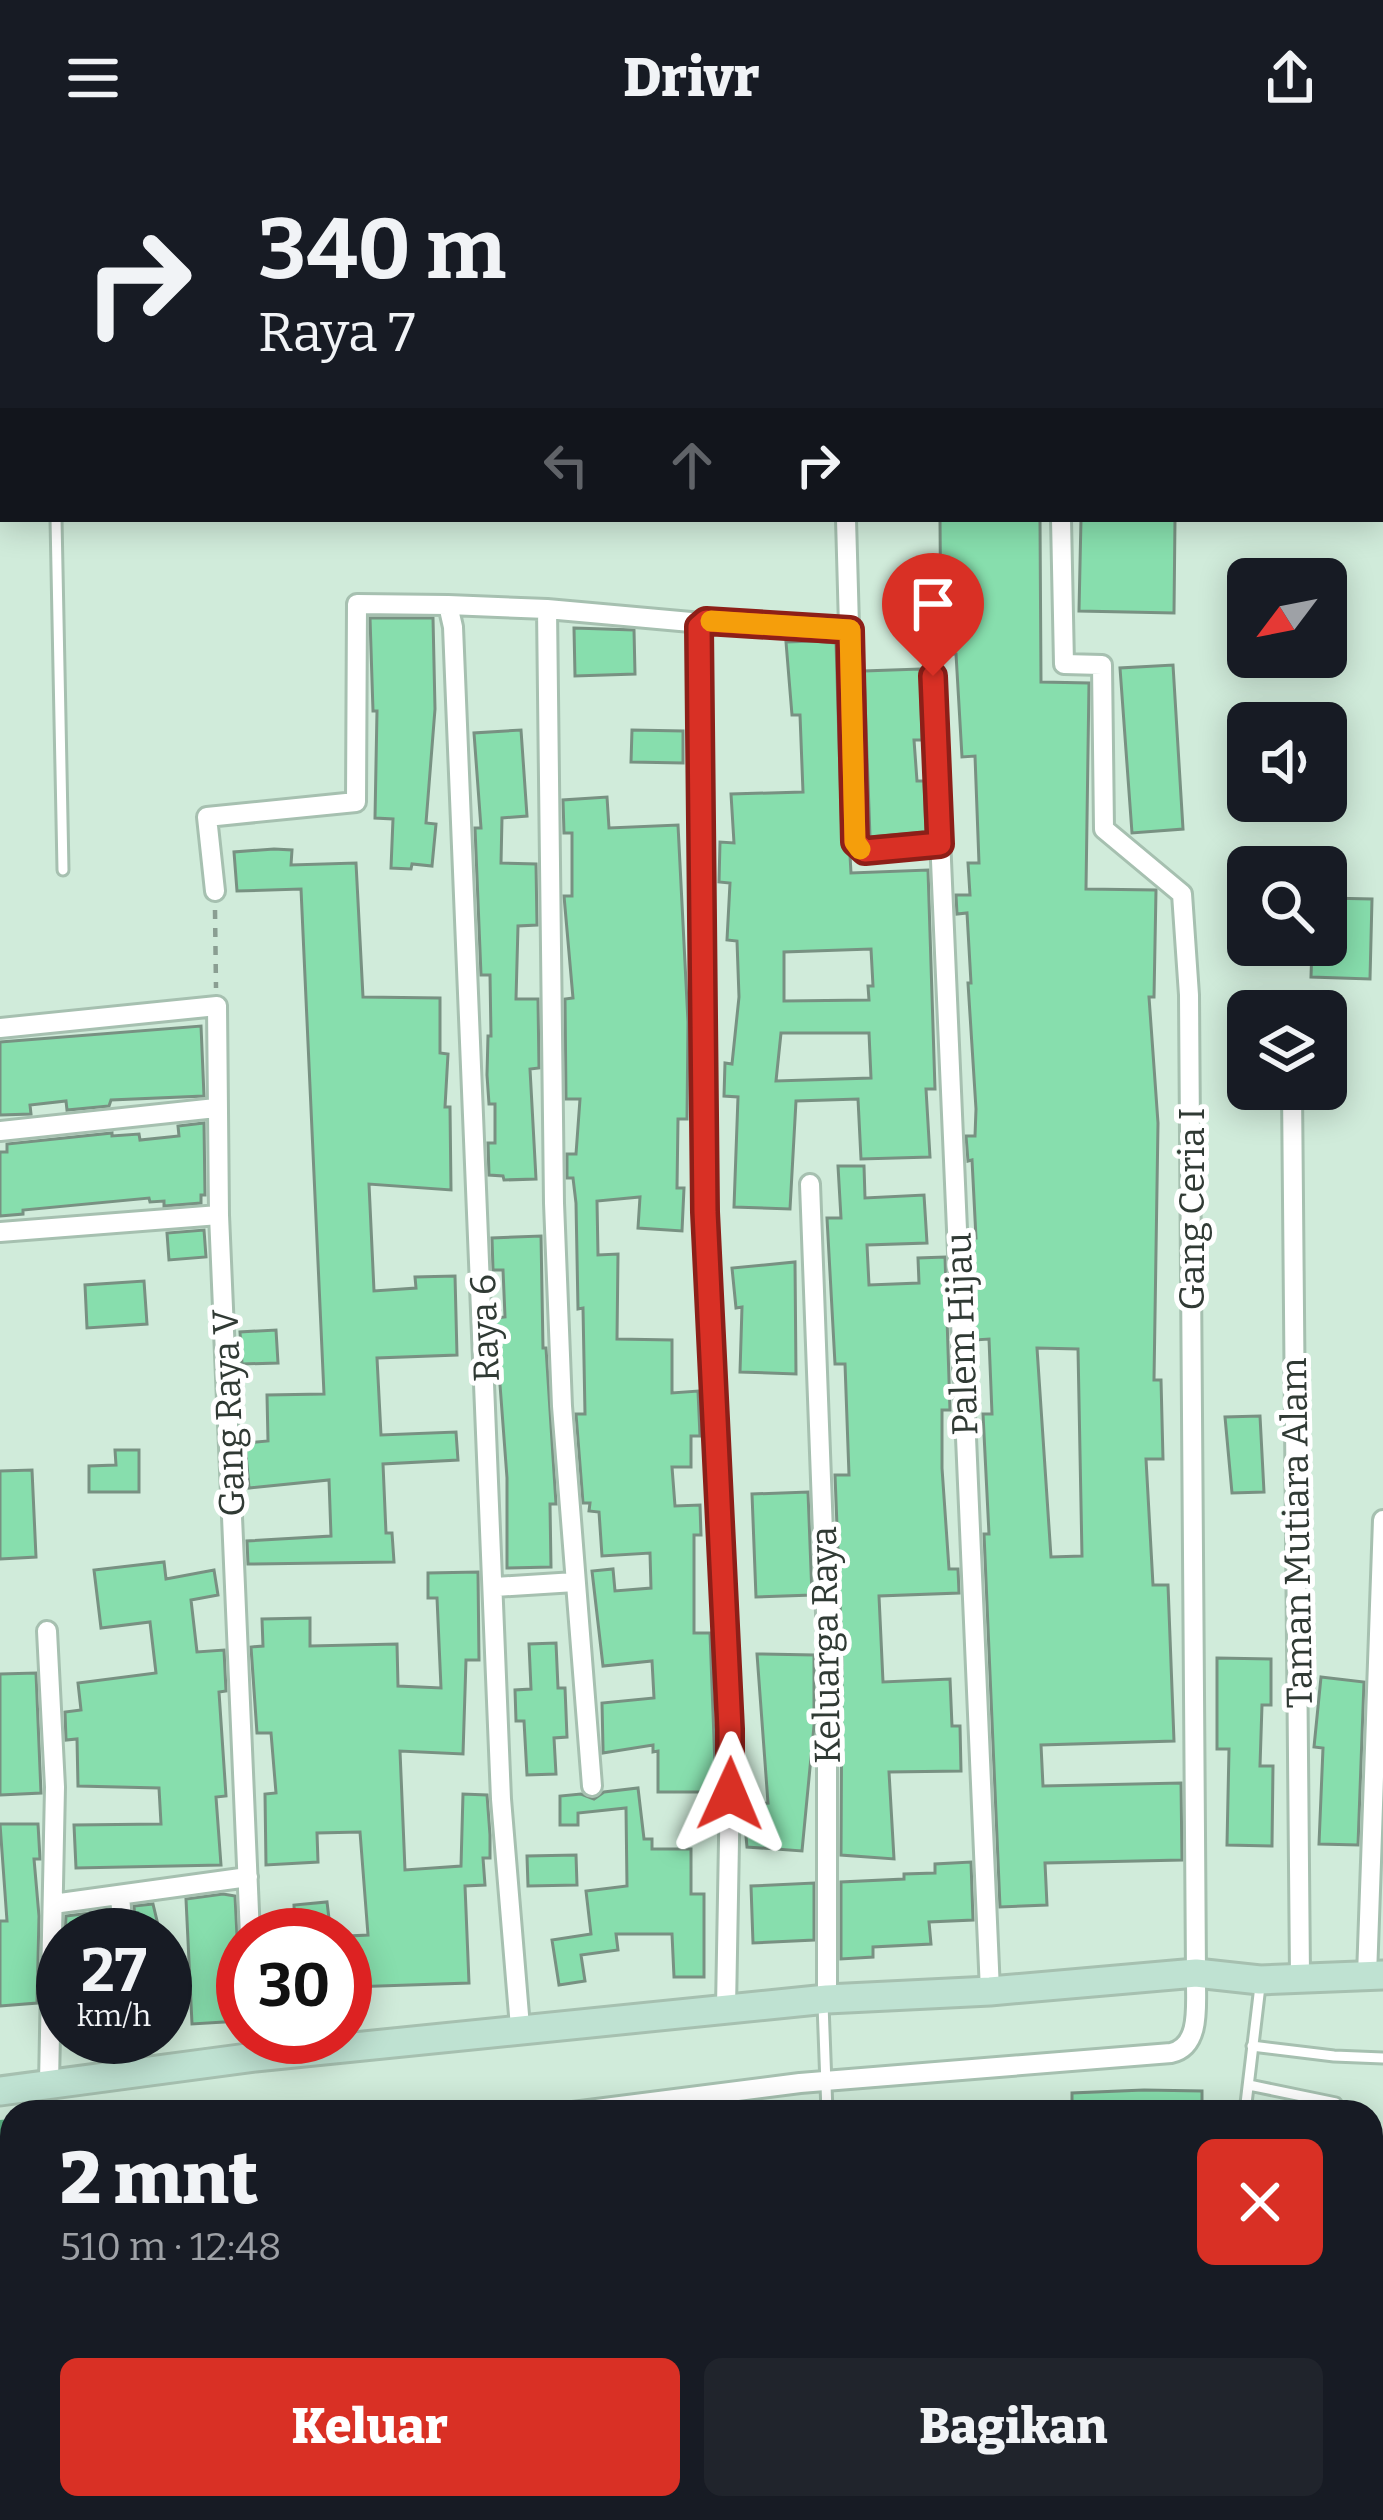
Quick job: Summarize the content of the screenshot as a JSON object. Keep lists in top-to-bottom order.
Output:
{
  "streets": {
    "street": [
      "Gang Ceria I",
      "Raya 6",
      "Palem Hijau",
      "Gang Raya V",
      "Taman Mutiara Alam",
      "Keluarga Raya"
    ]
  },
  "north": "bottom left",
  "page": {
    "header": "Drivr",
    "turn": ["340 m", "Raya 7"],
    "speed": "27 km/h",
    "limit": "30",
    "heading": ["2 mnt", "510 m · 12:48"],
    "buttons": ["Keluar", "Bagikan"]
  }
}
